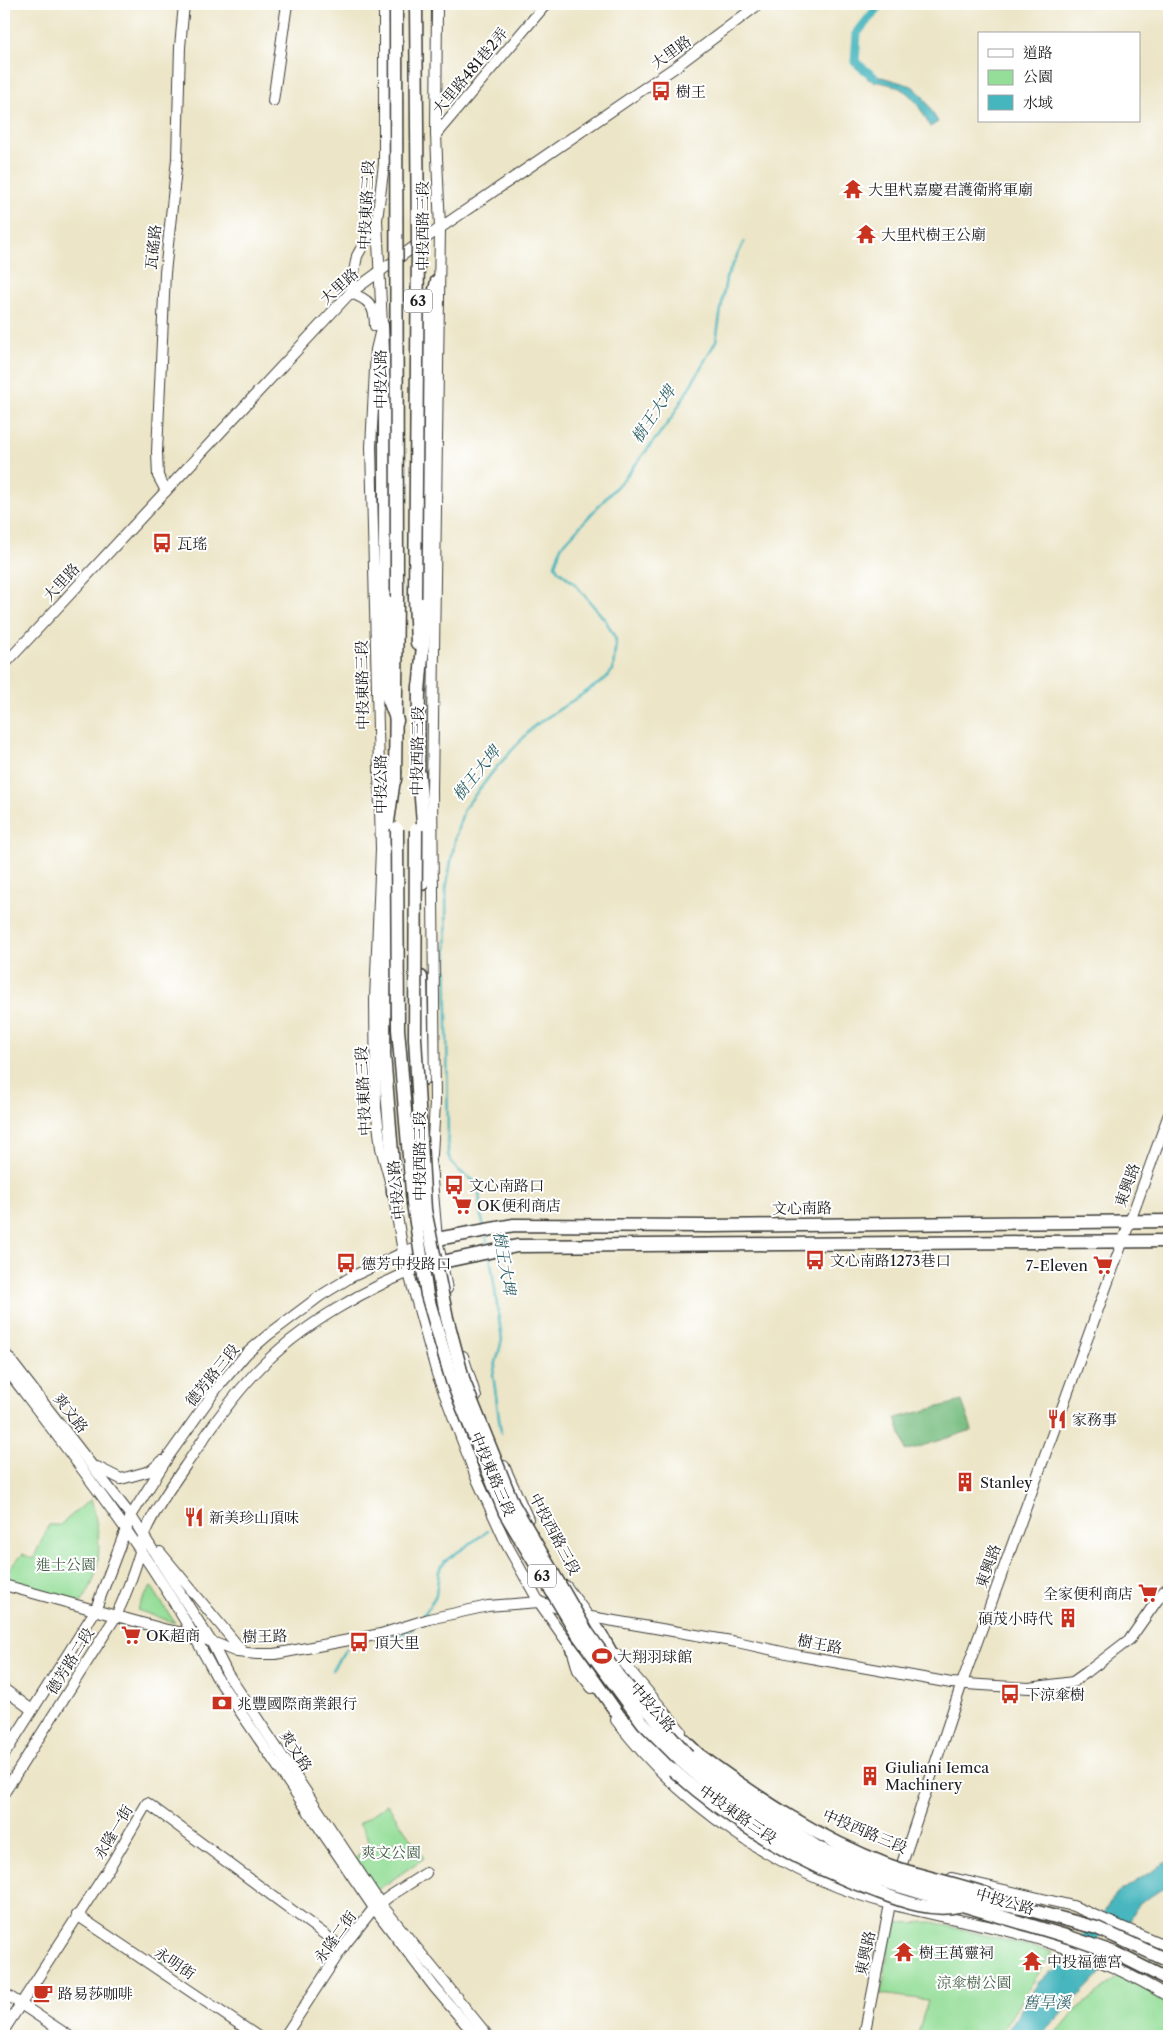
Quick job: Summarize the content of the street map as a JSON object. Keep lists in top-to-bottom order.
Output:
{
  "streets": {
    "main road": ["63", "中投公路", "文心南路"],
    "street": [
      "大里路",
      "大里路481巷2弄",
      "中投東路三段",
      "中投西路三段",
      "瓦磘路",
      "東興路",
      "德芳路三段",
      "爽文路",
      "樹王路",
      "德芳路二段",
      "永隆一街",
      "永隆二街",
      "永明街"
    ]
  },
  "crossings": [
    ["大里路", "中投東路三段"],
    ["大里路", "中投西路三段"],
    ["大里路", "瓦磘路"],
    ["大里路481巷2弄", "中投西路三段"],
    ["中投東路三段", "東興路"],
    ["中投東路三段", "德芳路三段"],
    ["中投東路三段", "樹王路"],
    ["中投西路三段", "東興路"],
    ["中投西路三段", "文心南路"],
    ["中投西路三段", "德芳路三段"],
    ["中投西路三段", "樹王路"],
    ["東興路", "文心南路"],
    ["東興路", "樹王路"],
    ["文心南路", "德芳路三段"],
    ["德芳路三段", "爽文路"],
    ["德芳路三段", "樹王路"],
    ["德芳路三段", "德芳路二段"],
    ["爽文路", "樹王路"],
    ["爽文路", "德芳路二段"],
    ["爽文路", "永隆二街"],
    ["樹王路", "德芳路二段"],
    ["永隆一街", "永隆二街"],
    ["永隆一街", "永明街"]
  ],
  "water": ["樹王大埤", "舊旱溪"],
  "parks": ["進士公園", "爽文公園", "涼傘樹公園"],
  "places": {
    "bus stop": [
      "樹王",
      "瓦瑤",
      "文心南路口",
      "文心南路1273巷口",
      "德芳中投路口",
      "頂大里",
      "下涼傘樹"
    ],
    "temple": [
      "大里杙嘉慶君護衛將軍廟",
      "大里杙樹王公廟",
      "樹王萬靈祠",
      "中投福德宮"
    ],
    "supermarket": [
      "OK便利商店",
      "7-Eleven",
      "全家便利商店",
      "OK超商"
    ],
    "restaurant": ["家務事", "新美珍山頂味"],
    "building": ["Stanley", "碩茂小時代", "Giuliani Iemca Machinery"],
    "sports": ["大翔羽球館"],
    "bank": ["兆豐國際商業銀行"],
    "cafe": ["路易莎咖啡"]
  },
  "legend": ["道路", "公園", "水域"]
}
